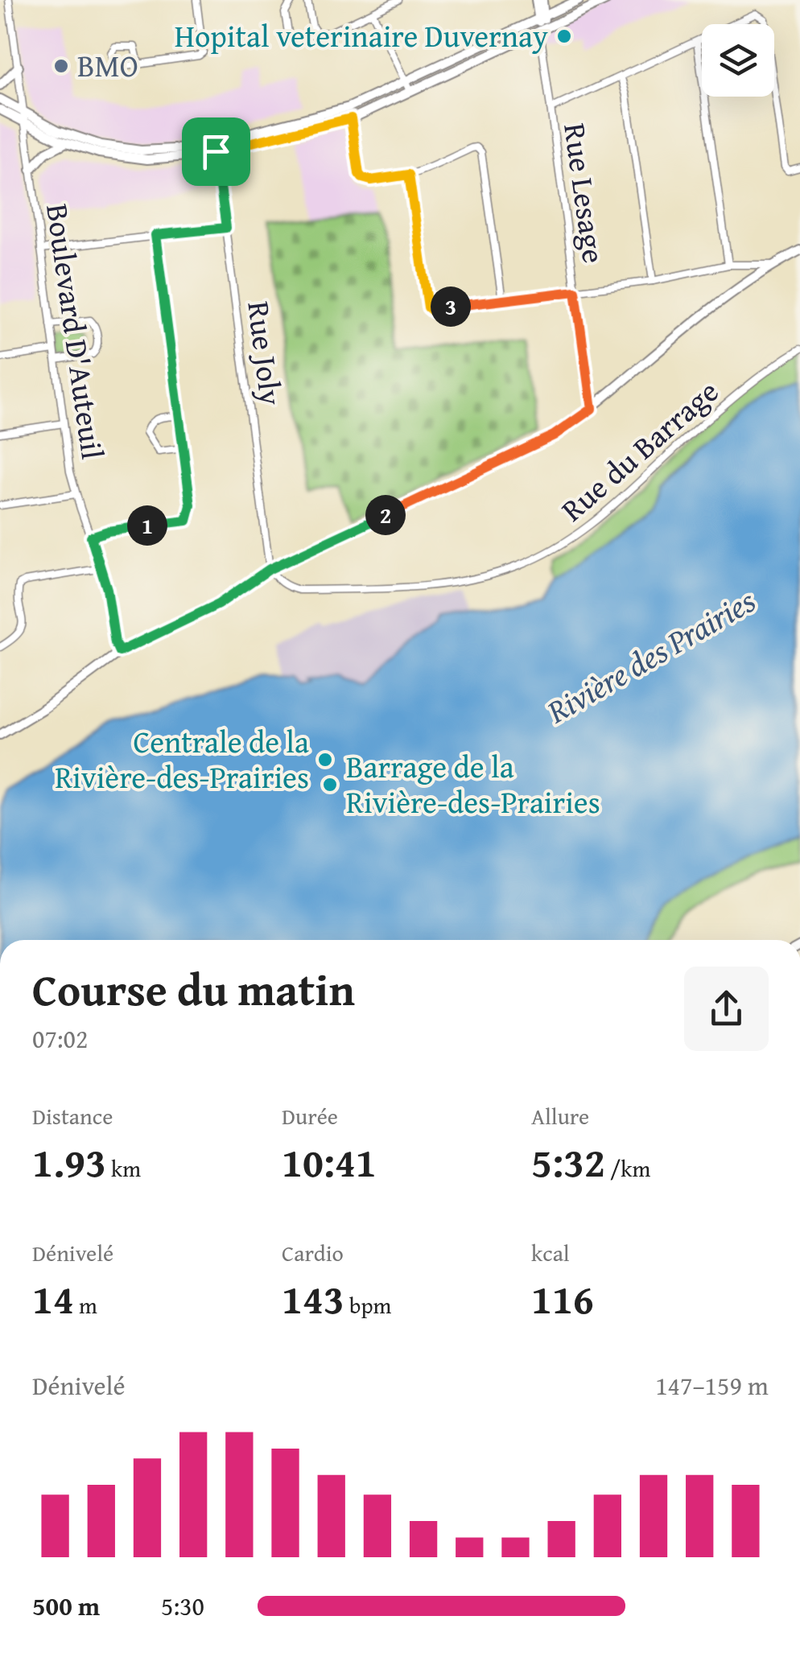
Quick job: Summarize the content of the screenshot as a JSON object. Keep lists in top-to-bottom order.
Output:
{
  "streets": {
    "street": [
      "Rue Lesage",
      "Boulevard D'Auteuil",
      "Rue Joly",
      "Rue du Barrage"
    ]
  },
  "crossings": [
    ["Rue Joly", "Rue du Barrage"]
  ],
  "water": ["Rivière des Prairies"],
  "places": [
    "Hopital veterinaire Duvernay",
    "BMO",
    "Centrale de la Rivière-des-Prairies",
    "Barrage de la Rivière-des-Prairies"
  ],
  "page": {
    "pins": ["3", "2", "1"],
    "heading": ["Course du matin", "07:02"],
    "stats": [
      ["Distance", "1.93 km"],
      ["Durée", "10:41"],
      ["Allure", "5:32 /km"],
      ["Dénivelé", "14 m"],
      ["Cardio", "143 bpm"],
      ["kcal", "116"]
    ],
    "chart": ["Dénivelé", "147–159 m"],
    "list": [
      {
        "name": "500 m",
        "note": "5:30"
      }
    ]
  }
}
